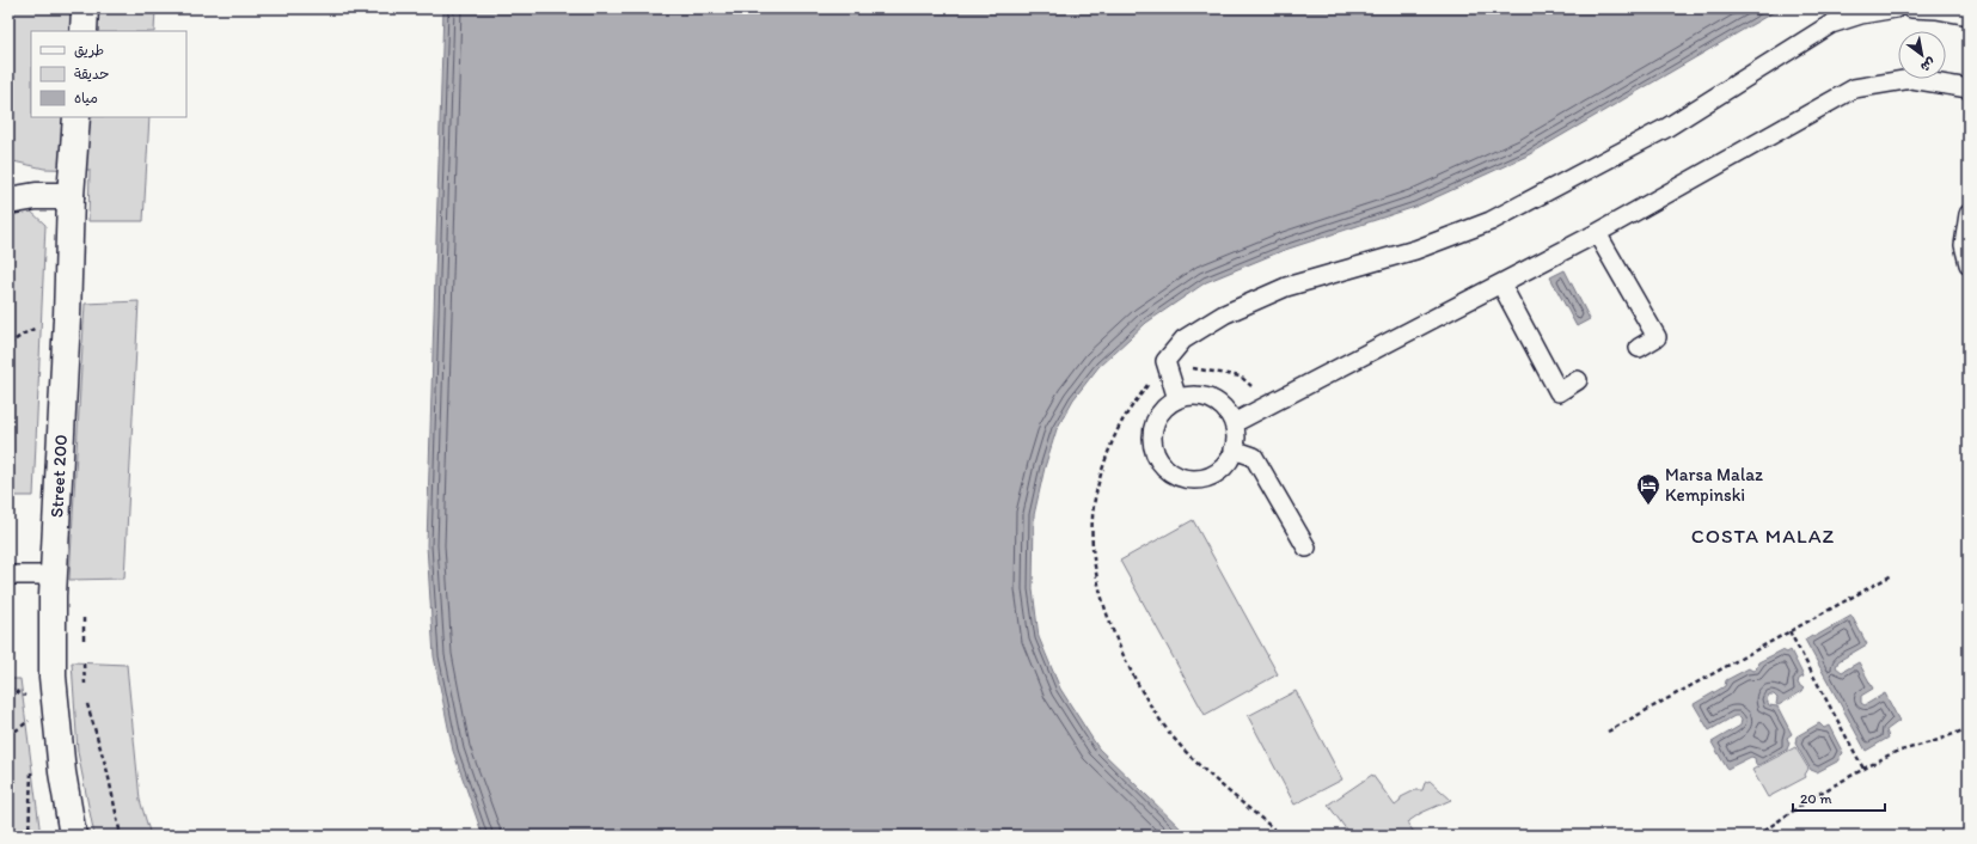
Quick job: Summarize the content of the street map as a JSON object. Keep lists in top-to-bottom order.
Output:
{
  "streets": {
    "street": ["Street 200"]
  },
  "districts": ["COSTA MALAZ"],
  "places": {
    "hotel": ["Marsa Malaz Kempinski"]
  },
  "legend": ["طريق", "حديقة", "مياه"],
  "scale_bar": "20 m",
  "north": "bottom right"
}
